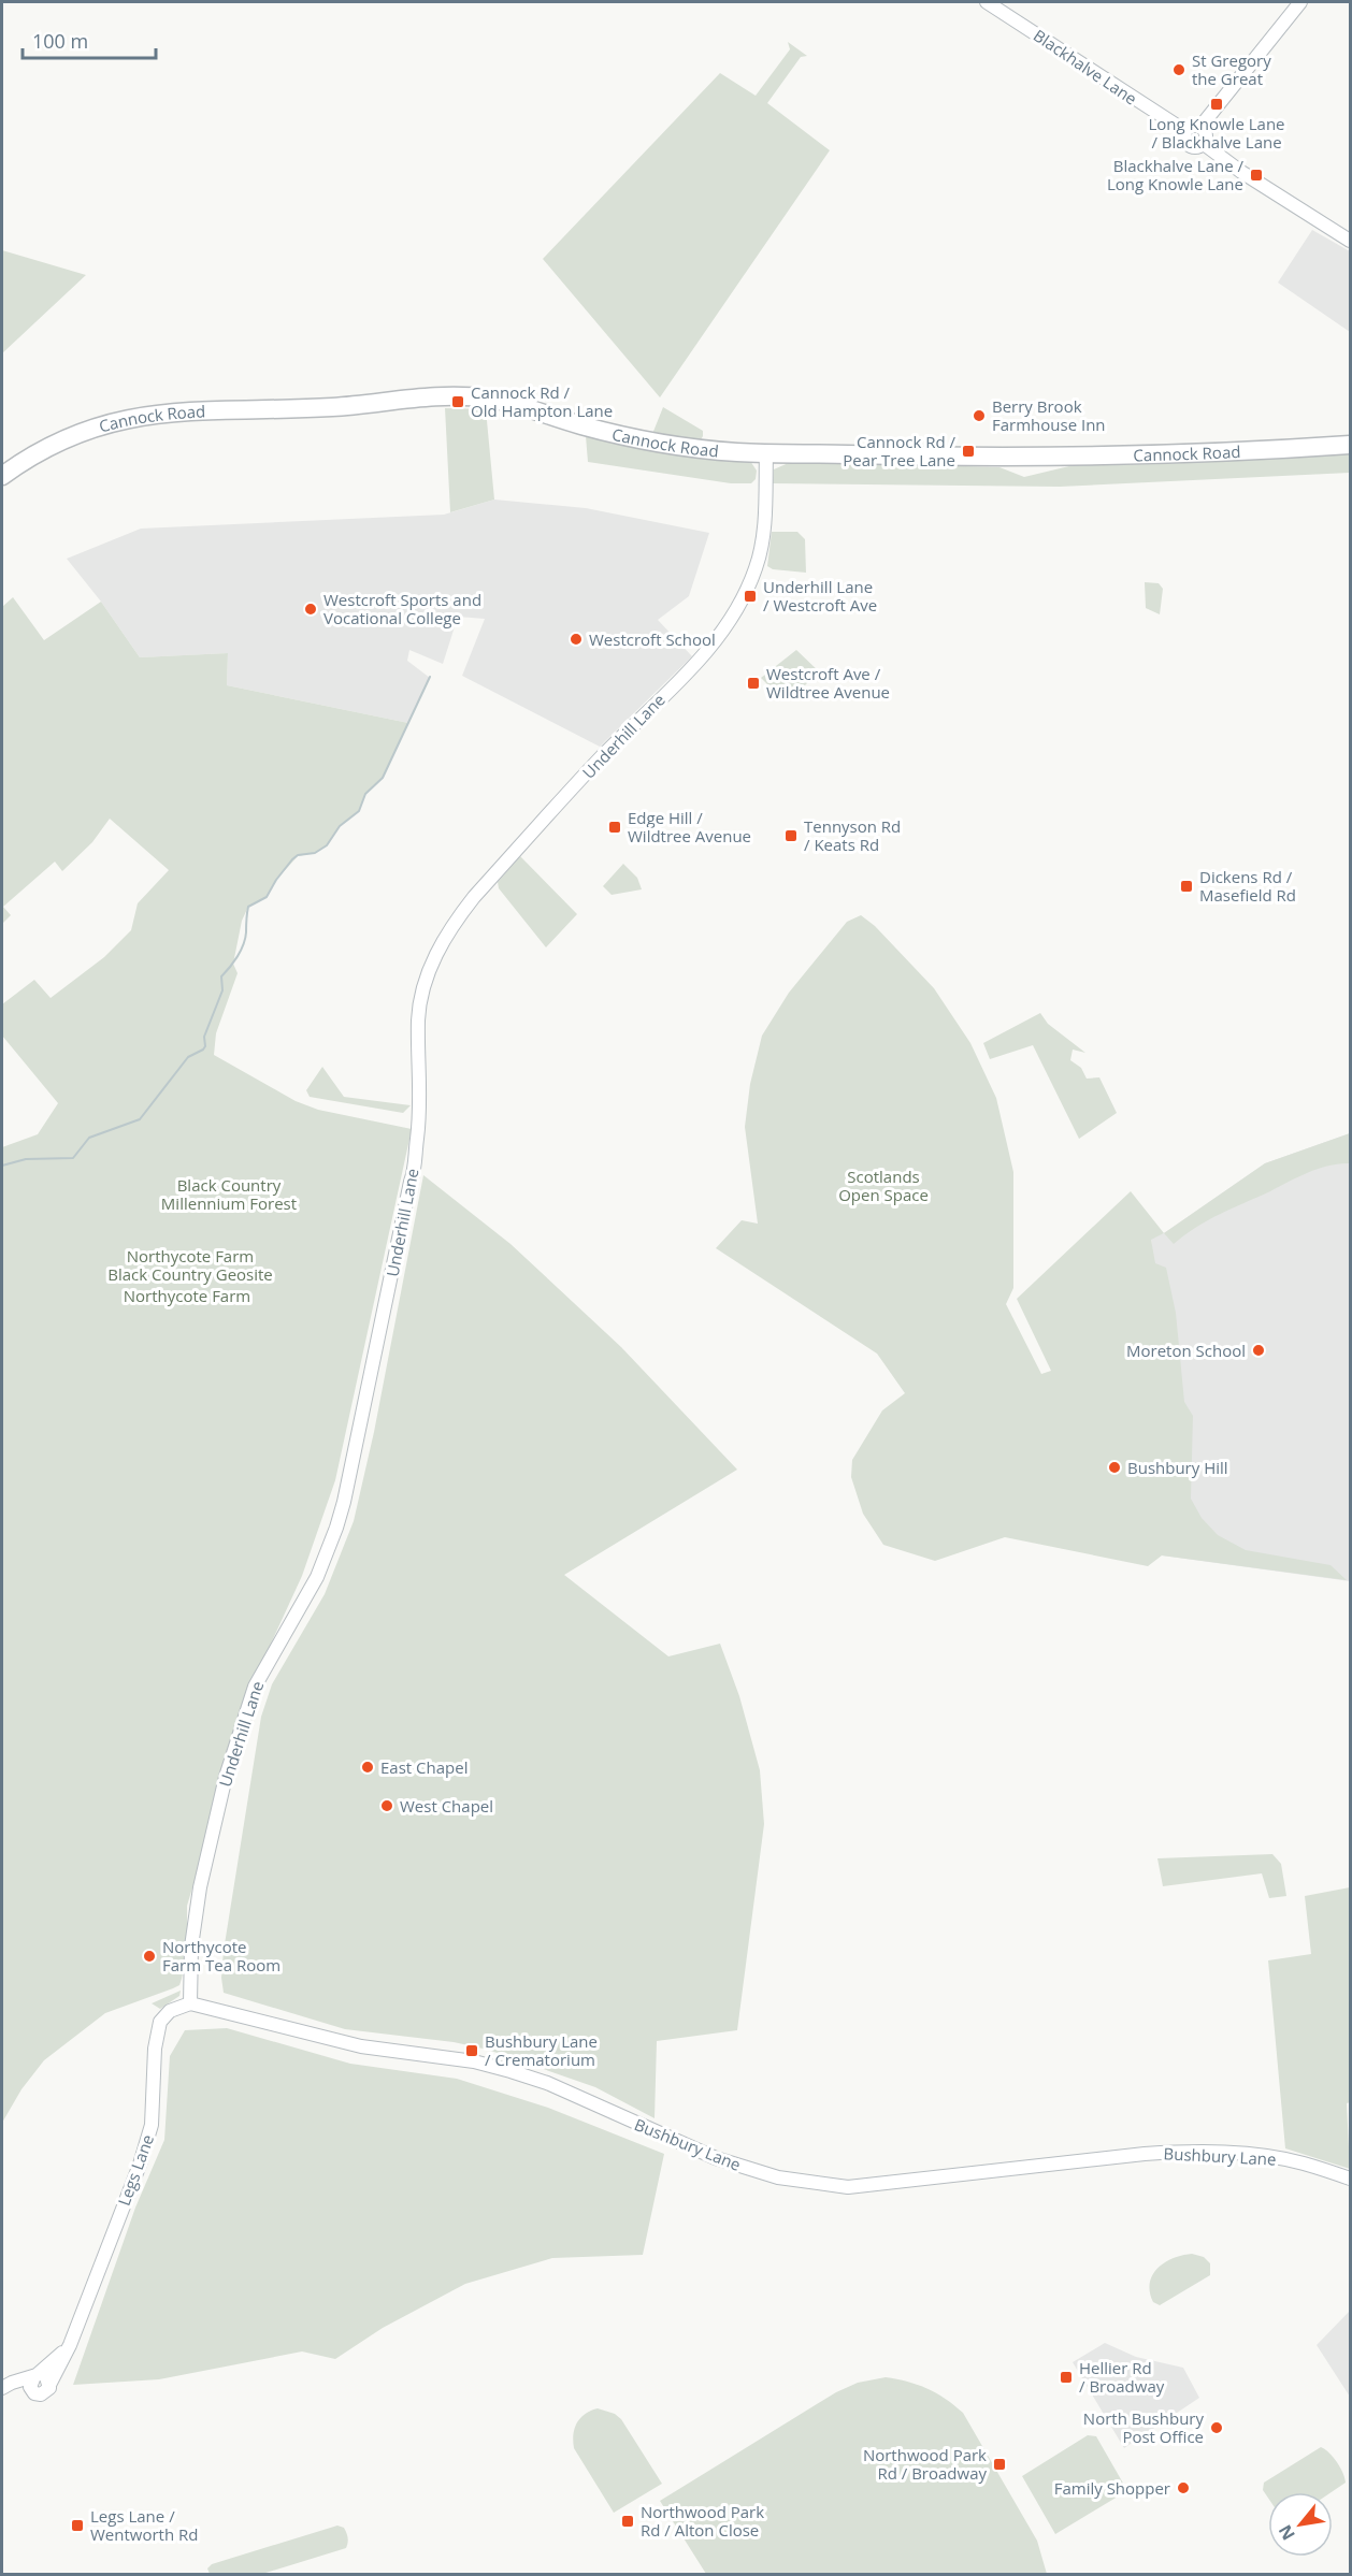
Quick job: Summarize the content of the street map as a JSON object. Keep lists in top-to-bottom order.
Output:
{
  "streets": {
    "highway": ["Cannock Road"],
    "street": [
      "Blackhalve Lane",
      "Underhill Lane",
      "Bushbury Lane",
      "Legs Lane"
    ]
  },
  "crossings": [
    ["Cannock Road", "Underhill Lane"],
    ["Underhill Lane", "Bushbury Lane"],
    ["Underhill Lane", "Legs Lane"],
    ["Bushbury Lane", "Legs Lane"]
  ],
  "parks": [
    "Scotlands Open Space",
    "Black Country Millennium Forest",
    "Northycote Farm Black Country Geosite",
    "Northycote Farm"
  ],
  "places": {
    "other": [
      "St Gregory the Great",
      "Berry Brook Farmhouse Inn",
      "Westcroft Sports and Vocational College",
      "Westcroft School",
      "Moreton School",
      "Bushbury Hill",
      "East Chapel",
      "West Chapel",
      "Northycote Farm Tea Room",
      "North Bushbury Post Office",
      "Family Shopper"
    ],
    "transit": [
      "Long Knowle Lane / Blackhalve Lane",
      "Blackhalve Lane / Long Knowle Lane",
      "Cannock Rd / Old Hampton Lane",
      "Cannock Rd / Pear Tree Lane",
      "Underhill Lane / Westcroft Ave",
      "Westcroft Ave / Wildtree Avenue",
      "Edge Hill / Wildtree Avenue",
      "Tennyson Rd / Keats Rd",
      "Dickens Rd / Masefield Rd",
      "Bushbury Lane / Crematorium",
      "Hellier Rd / Broadway",
      "Northwood Park Rd / Broadway",
      "Northwood Park Rd / Alton Close",
      "Legs Lane / Wentworth Rd"
    ]
  },
  "scale_bar": "100 m",
  "north": "bottom left"
}
